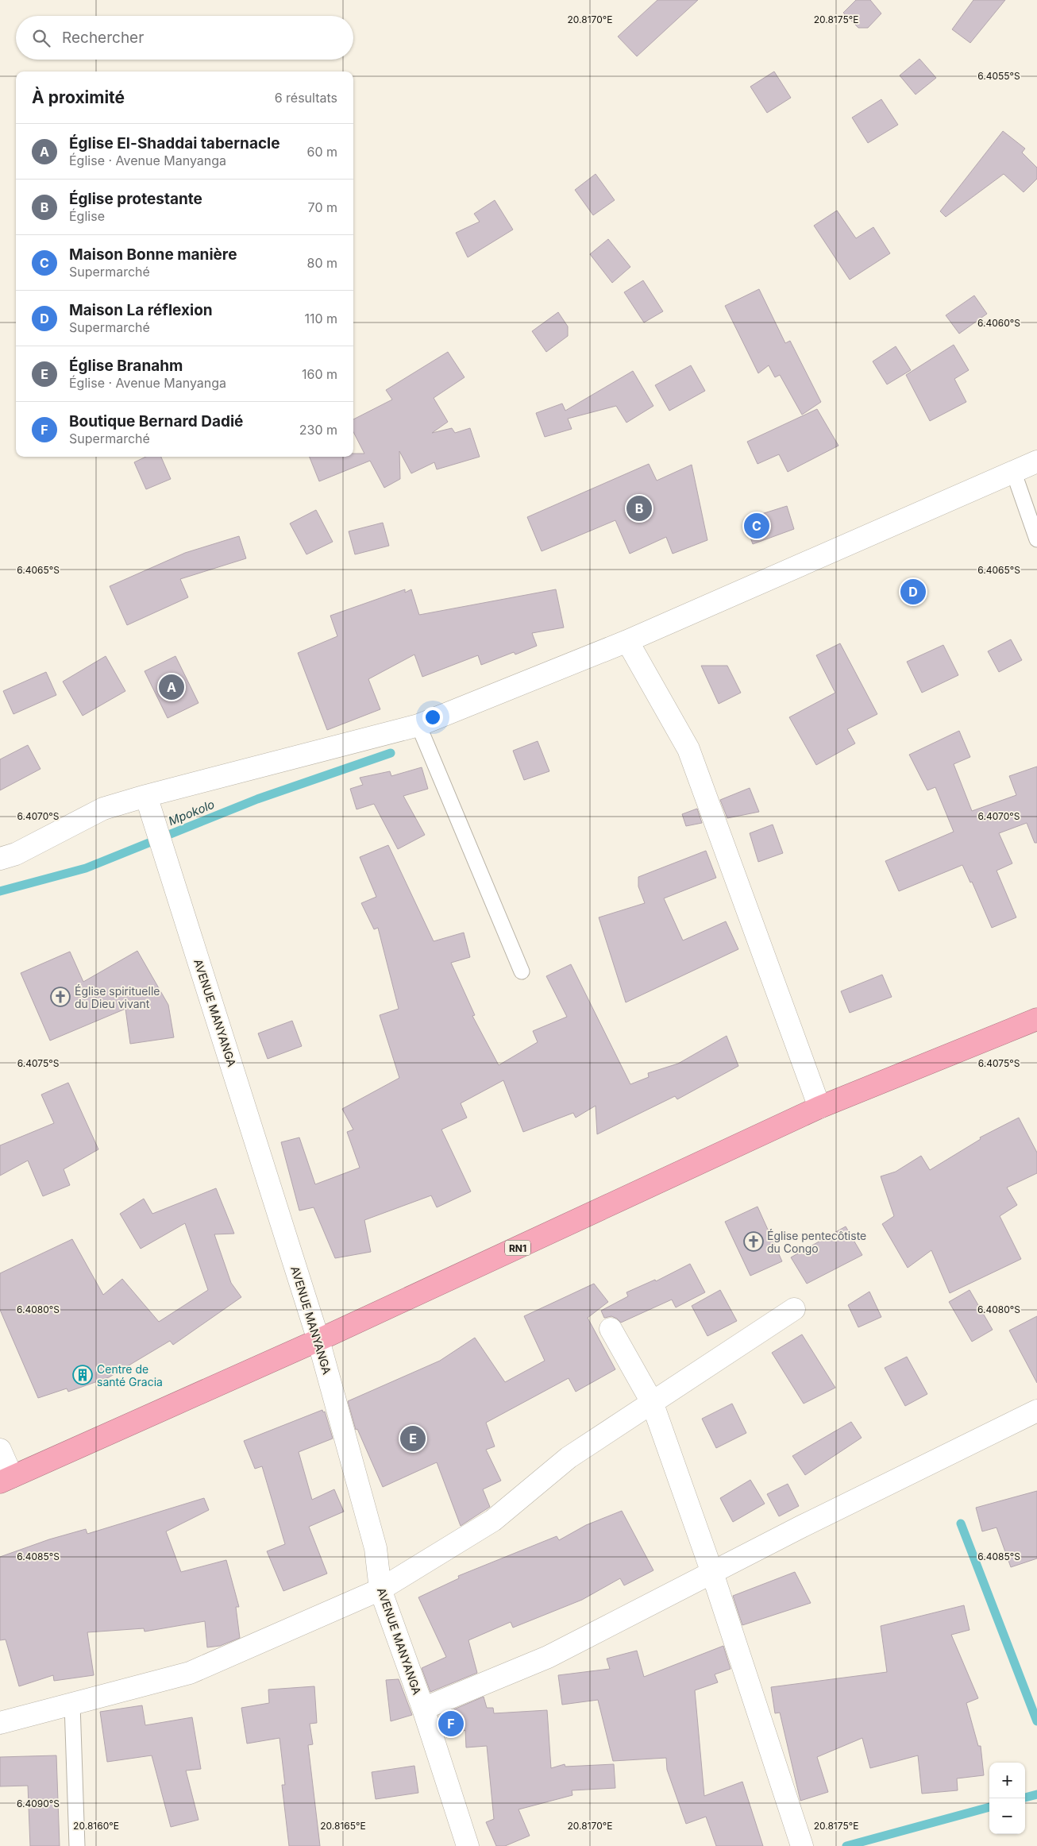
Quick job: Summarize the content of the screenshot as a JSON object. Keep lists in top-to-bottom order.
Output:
{
  "streets": {
    "highway": ["RN1"],
    "street": ["AVENUE MANYANGA"]
  },
  "crossings": [
    ["AVENUE MANYANGA", "RN1"]
  ],
  "water": ["Mpokolo"],
  "places": {
    "church": ["Église spirituelle du Dieu vivant", "Église pentecôtiste du Congo"],
    "building": ["Centre de santé Gracia"]
  },
  "page": {
    "search": "Rechercher",
    "heading": ["À proximité", "6 résultats"],
    "list": [
      {
        "mark": "A",
        "name": "Église El-Shaddai tabernacle",
        "note": "Église · Avenue Manyanga",
        "value": "60 m"
      },
      {
        "mark": "B",
        "name": "Église protestante",
        "note": "Église",
        "value": "70 m"
      },
      {
        "mark": "C",
        "name": "Maison Bonne manière",
        "note": "Supermarché",
        "value": "80 m"
      },
      {
        "mark": "D",
        "name": "Maison La réflexion",
        "note": "Supermarché",
        "value": "110 m"
      },
      {
        "mark": "E",
        "name": "Église Branahm",
        "note": "Église · Avenue Manyanga",
        "value": "160 m"
      },
      {
        "mark": "F",
        "name": "Boutique Bernard Dadié",
        "note": "Supermarché",
        "value": "230 m"
      }
    ],
    "pins": [
      "B",
      "C",
      "D",
      "A",
      "E",
      "F"
    ],
    "map_buttons": ["+", "−"]
  },
  "coordinates": [
    "20.8170°E",
    "20.8175°E",
    "6.4055°S",
    "6.4060°S",
    "6.4065°S",
    "6.4070°S",
    "6.4075°S",
    "6.4080°S",
    "6.4085°S",
    "6.4090°S",
    "20.8160°E",
    "20.8165°E"
  ]
}
